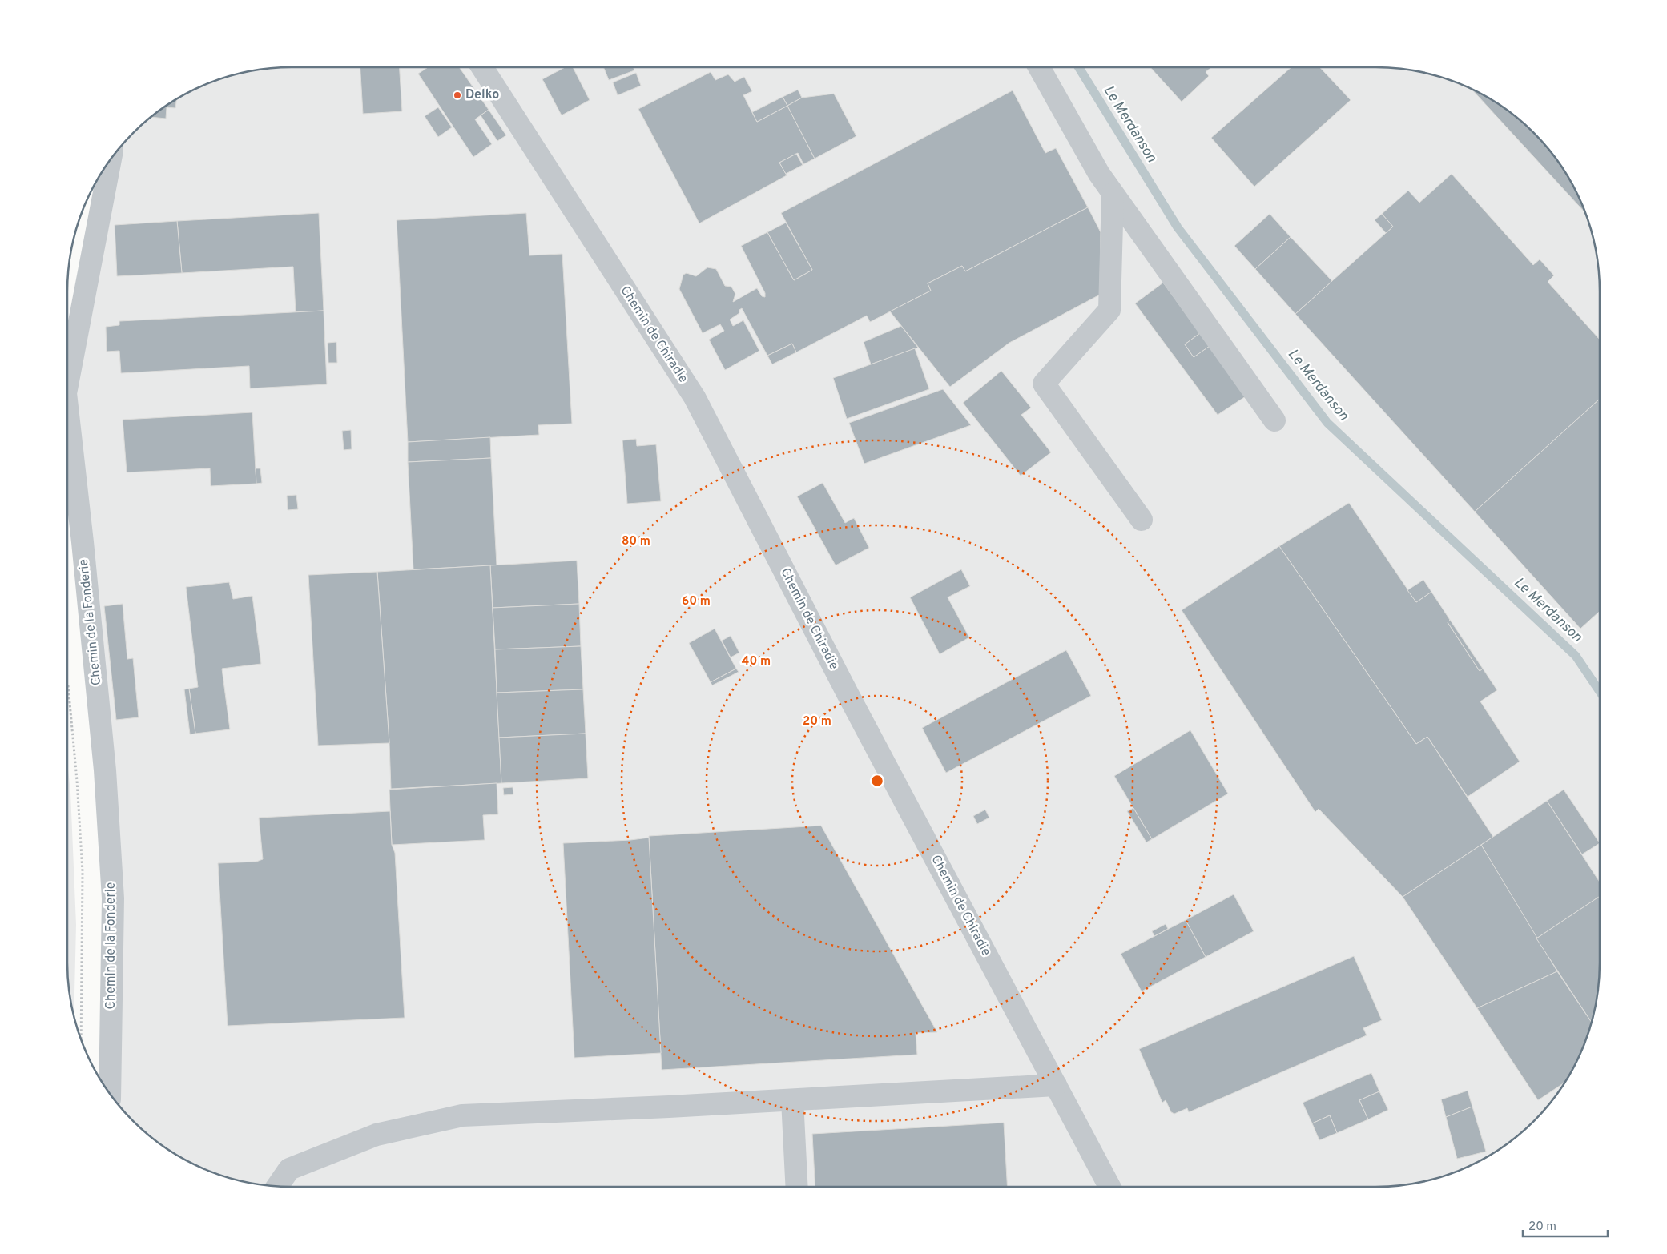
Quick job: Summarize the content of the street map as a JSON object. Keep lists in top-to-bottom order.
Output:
{
  "streets": {
    "street": ["Chemin de Chiradie", "Chemin de la Fonderie"]
  },
  "water": ["Le Merdanson"],
  "places": ["Delko"],
  "scale_bar": "20 m",
  "rings": [
    "80 m",
    "60 m",
    "40 m",
    "20 m"
  ]
}
